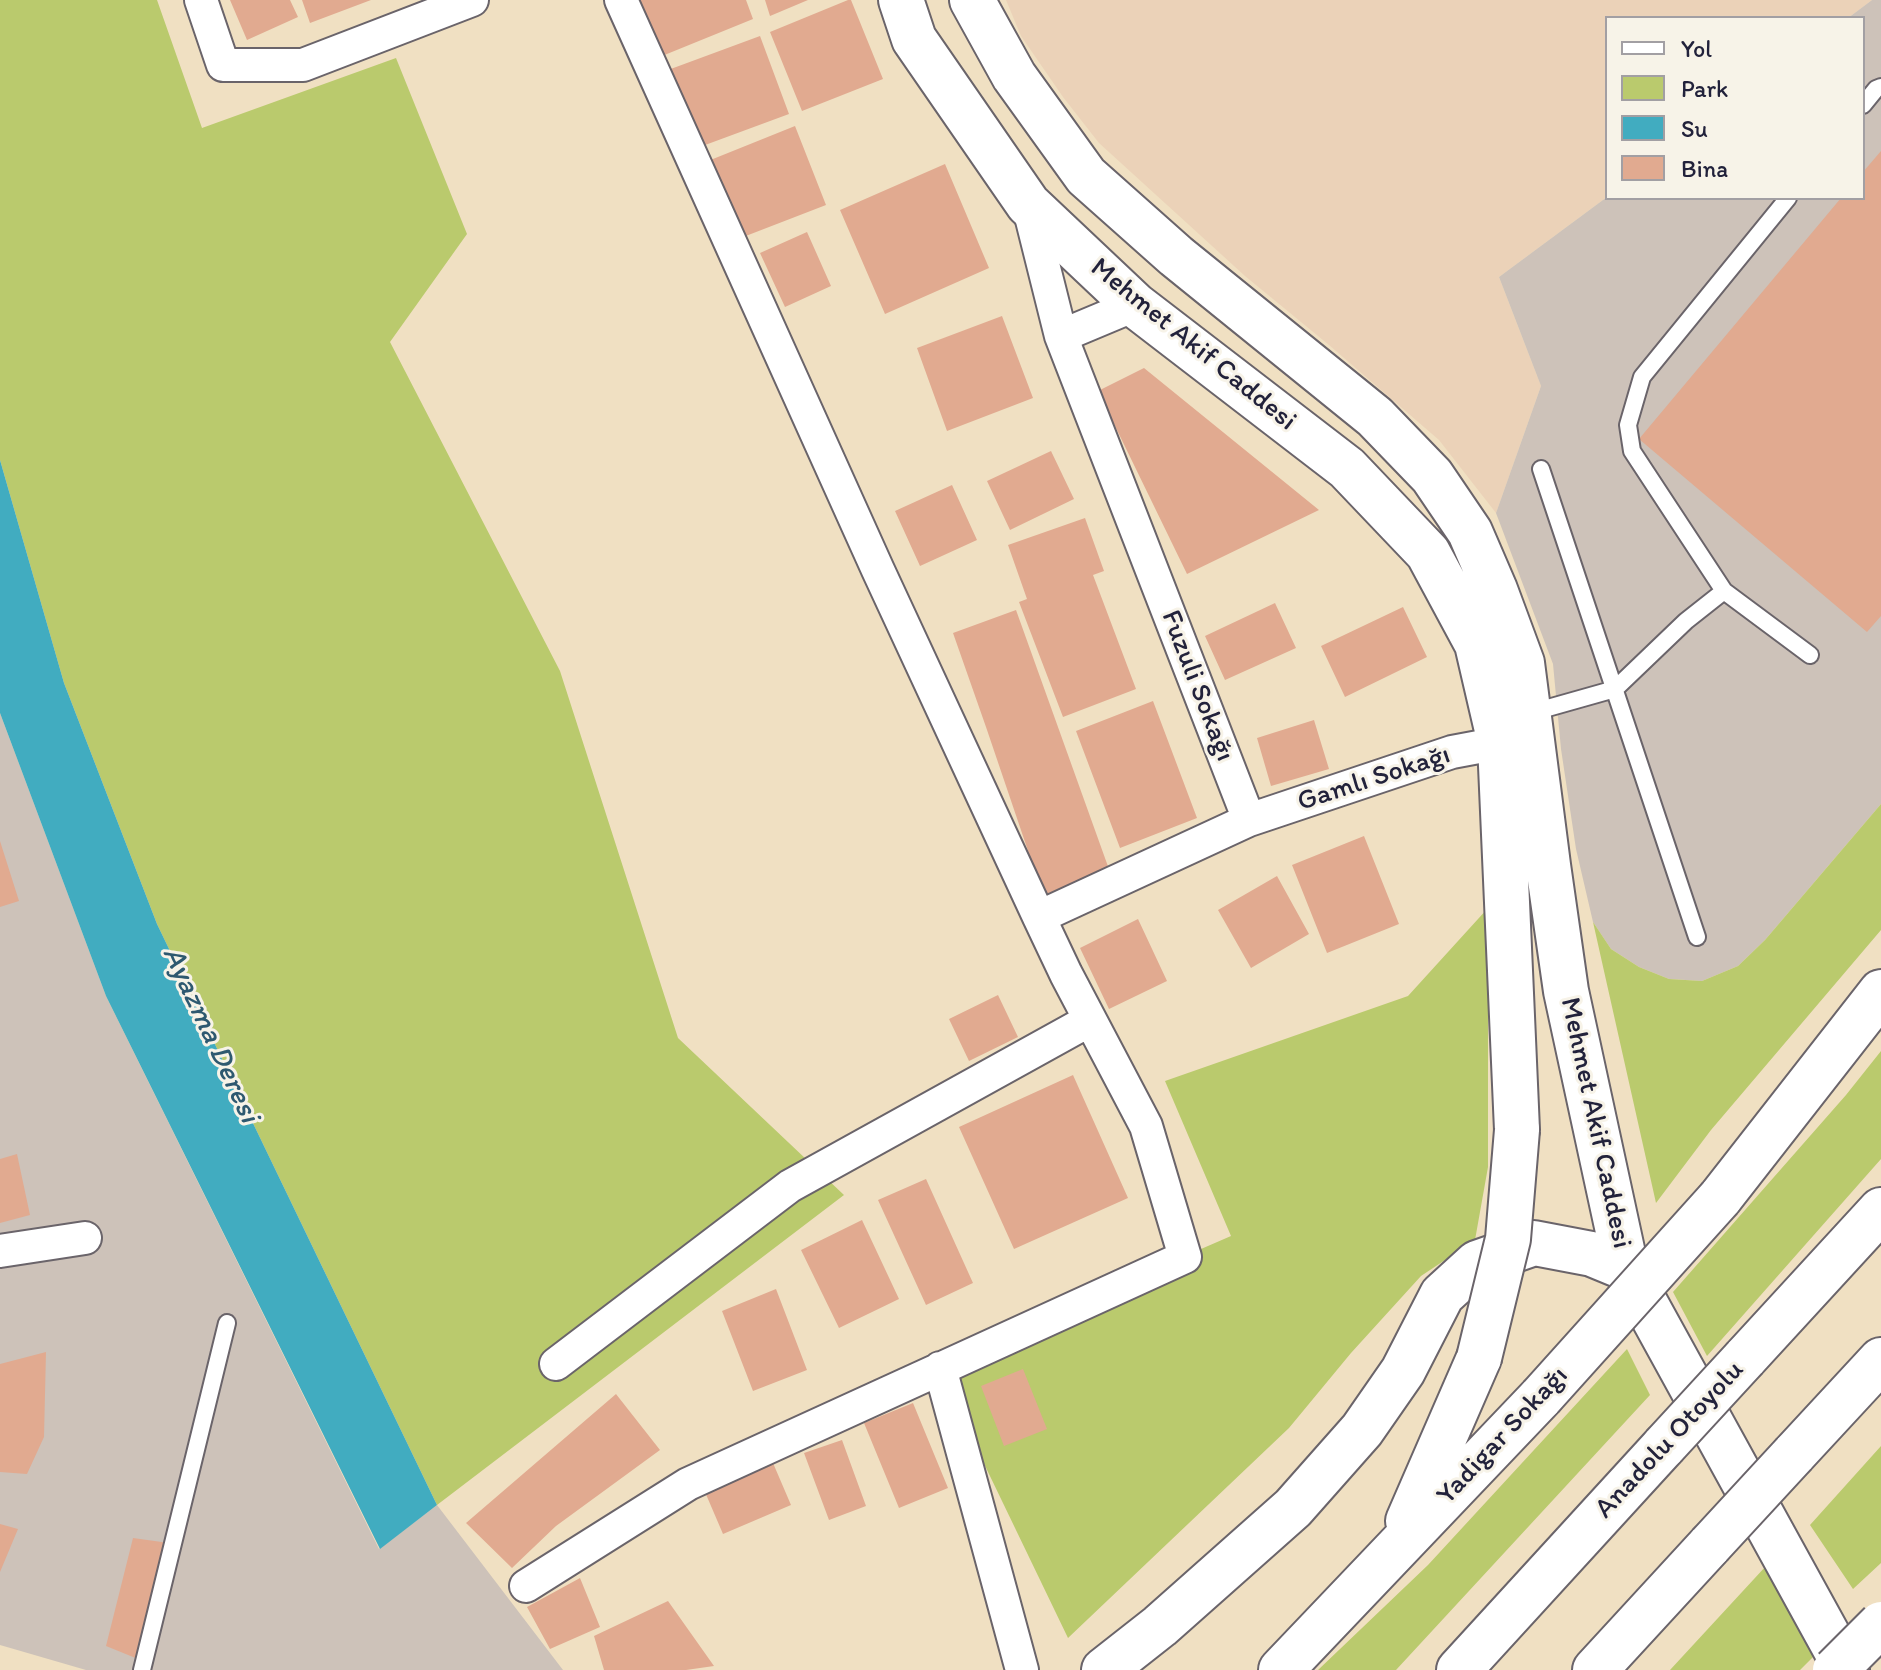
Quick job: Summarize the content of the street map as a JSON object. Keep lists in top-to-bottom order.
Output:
{
  "streets": {
    "main road": ["Mehmet Akif Caddesi", "Yadigar Sokağı", "Anadolu Otoyolu"],
    "street": ["Fuzuli Sokağı", "Gamlı Sokağı"]
  },
  "crossings": [
    ["Mehmet Akif Caddesi", "Fuzuli Sokağı"],
    ["Mehmet Akif Caddesi", "Gamlı Sokağı"],
    ["Mehmet Akif Caddesi", "Yadigar Sokağı"],
    ["Fuzuli Sokağı", "Gamlı Sokağı"]
  ],
  "water": ["Ayazma Deresi"],
  "legend": [
    "Yol",
    "Park",
    "Su",
    "Bina"
  ]
}
